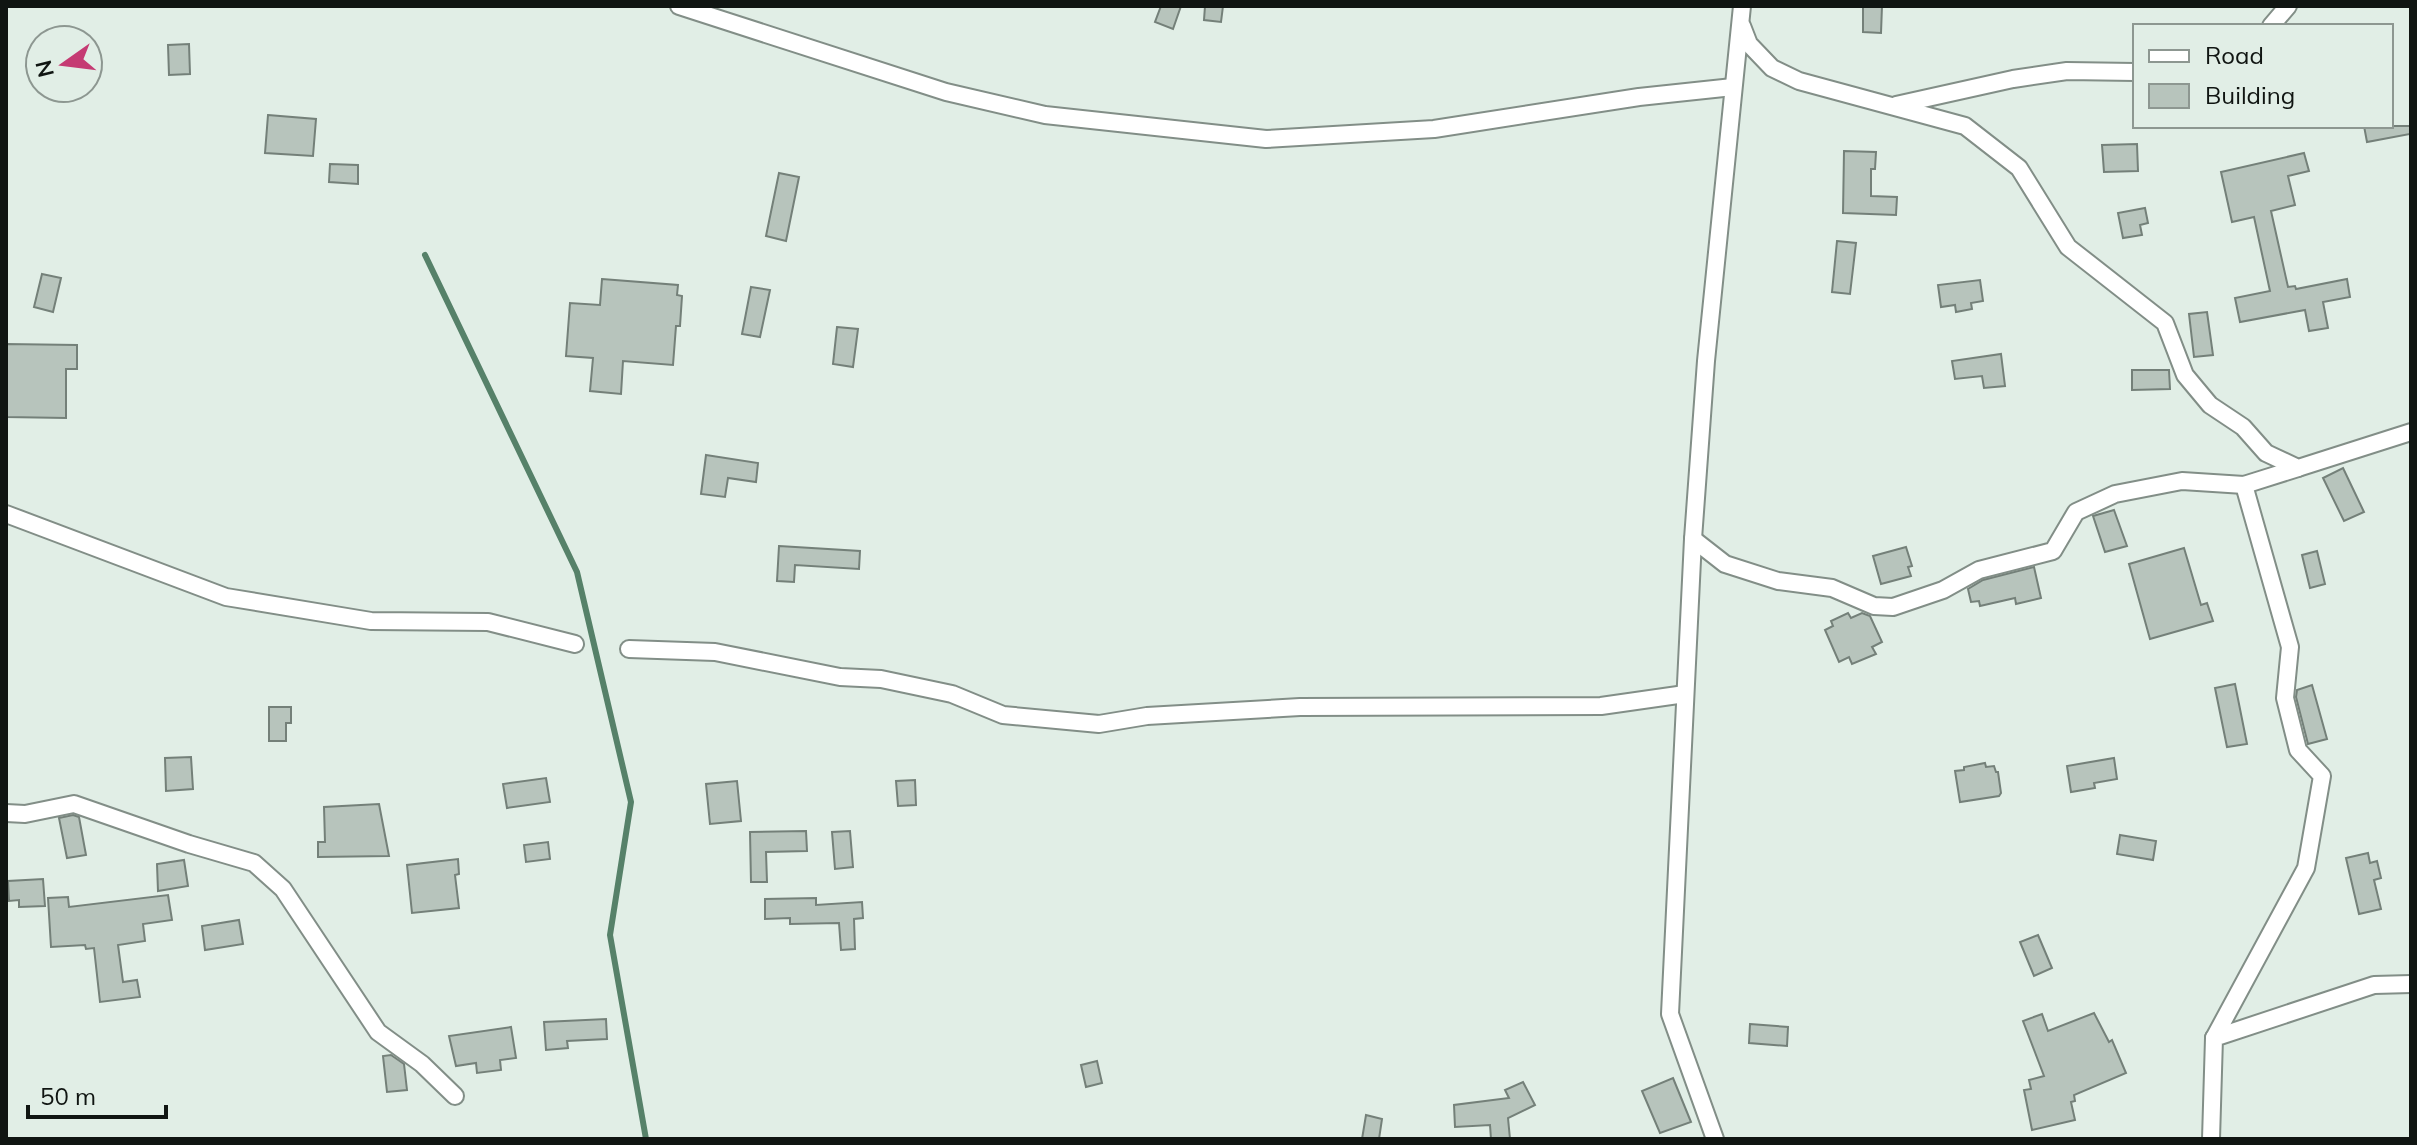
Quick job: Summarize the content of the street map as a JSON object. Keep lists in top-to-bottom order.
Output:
{
  "legend": ["Road", "Building"],
  "scale_bar": "50 m",
  "north": "left"
}
